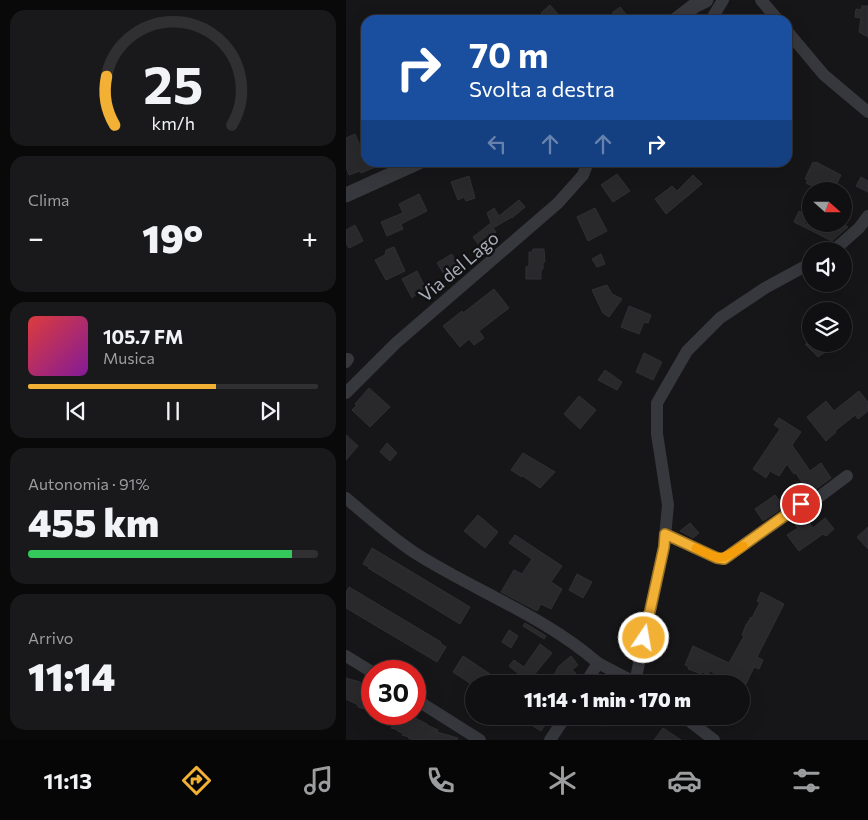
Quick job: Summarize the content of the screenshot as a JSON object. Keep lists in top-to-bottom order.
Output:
{
  "streets": {
    "street": ["Via del Lago"]
  },
  "north": "right",
  "page": {
    "turn": ["70 m", "Svolta a destra"],
    "tile": [
      "Clima",
      ["Autonomia · 91%", "455 km"],
      ["Arrivo", "11:14"]
    ],
    "heat": ["−", "19°", "+"],
    "song": ["105.7 FM", "Musica"],
    "limit": "30",
    "trip": "11:14 · 1 min · 170 m",
    "tabs": "11:13",
    "gauge": ["25", "km/h"]
  }
}
